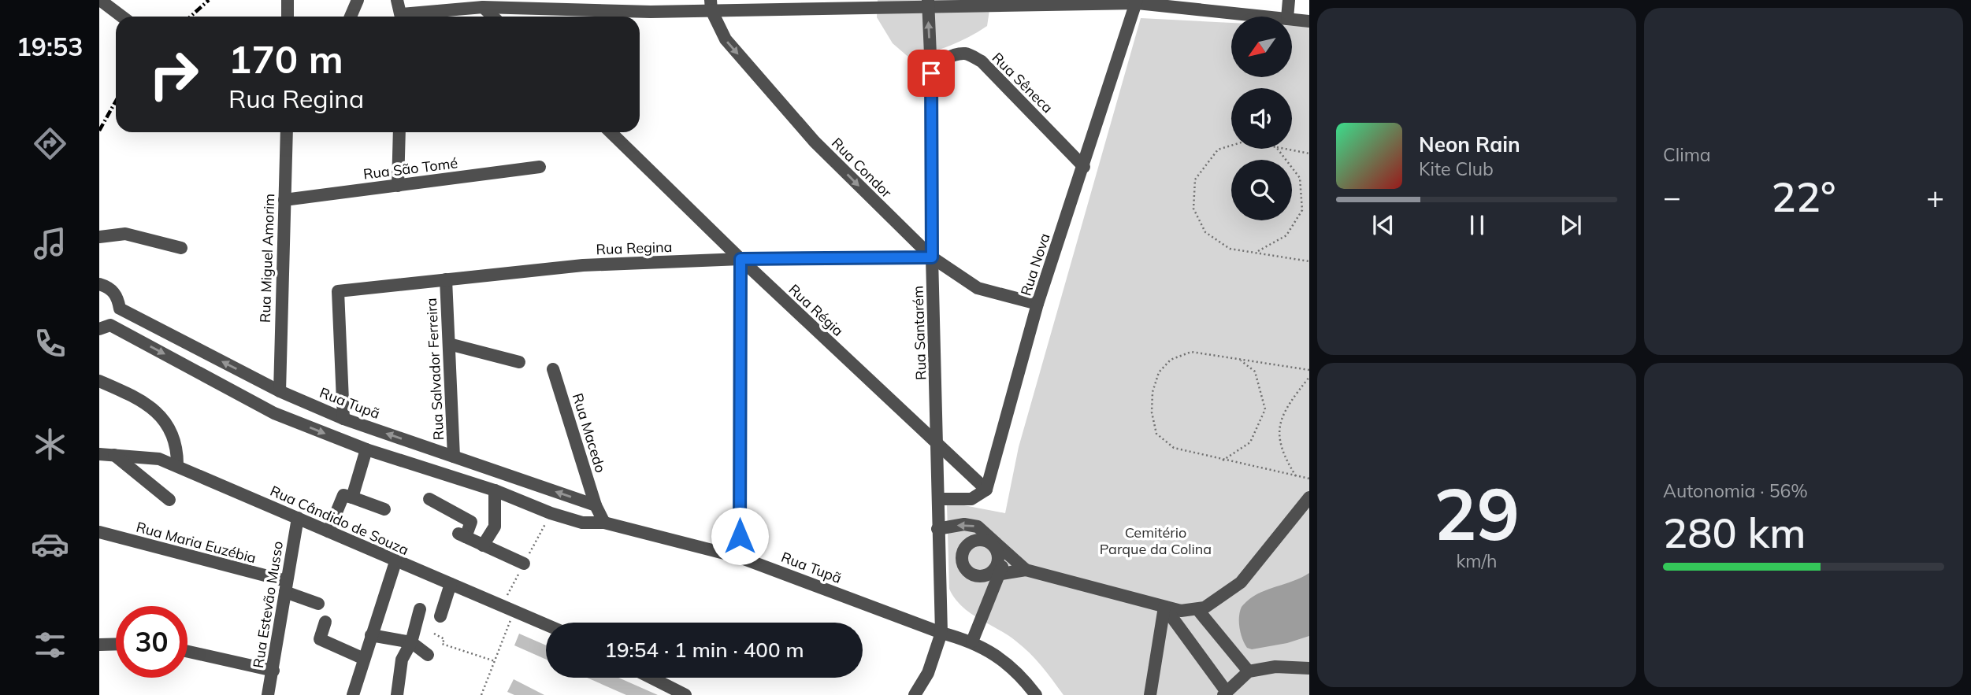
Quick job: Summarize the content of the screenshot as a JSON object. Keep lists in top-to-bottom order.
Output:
{
  "streets": {
    "street": [
      "Rua Sêneca",
      "Rua Condor",
      "Rua São Tomé",
      "Rua Regina",
      "Rua Miguel Amorim",
      "Rua Nova",
      "Rua Régia",
      "Rua Santarém",
      "Rua Salvador Ferreira",
      "Rua Tupã",
      "Rua Macedo",
      "Rua Cândido de Souza",
      "Rua Maria Euzébia",
      "Rua Estevão Musso"
    ]
  },
  "crossings": [
    ["Rua Sêneca", "Rua Nova"],
    ["Rua Sêneca", "Rua Santarém"],
    ["Rua Condor", "Rua Regina"],
    ["Rua Condor", "Rua Nova"],
    ["Rua Condor", "Rua Santarém"],
    ["Rua São Tomé", "Rua Miguel Amorim"],
    ["Rua Regina", "Rua Régia"],
    ["Rua Regina", "Rua Santarém"],
    ["Rua Regina", "Rua Salvador Ferreira"],
    ["Rua Regina", "Rua Tupã"],
    ["Rua Miguel Amorim", "Rua Tupã"],
    ["Rua Nova", "Rua Régia"],
    ["Rua Régia", "Rua Santarém"],
    ["Rua Santarém", "Rua Tupã"],
    ["Rua Salvador Ferreira", "Rua Tupã"],
    ["Rua Tupã", "Rua Macedo"],
    ["Rua Cândido de Souza", "Rua Estevão Musso"],
    ["Rua Maria Euzébia", "Rua Estevão Musso"]
  ],
  "one_way": ["Rua Condor"],
  "parks": ["Cemitério Parque da Colina"],
  "north": "bottom left",
  "page": {
    "tabs": "19:53",
    "tile": [
      "Clima",
      ["29", "km/h"],
      ["Autonomia · 56%", "280 km"]
    ],
    "turn": ["170 m", "Rua Regina"],
    "song": ["Neon Rain", "Kite Club"],
    "heat": ["−", "22°", "+"],
    "limit": "30",
    "trip": "19:54 · 1 min · 400 m"
  }
}
